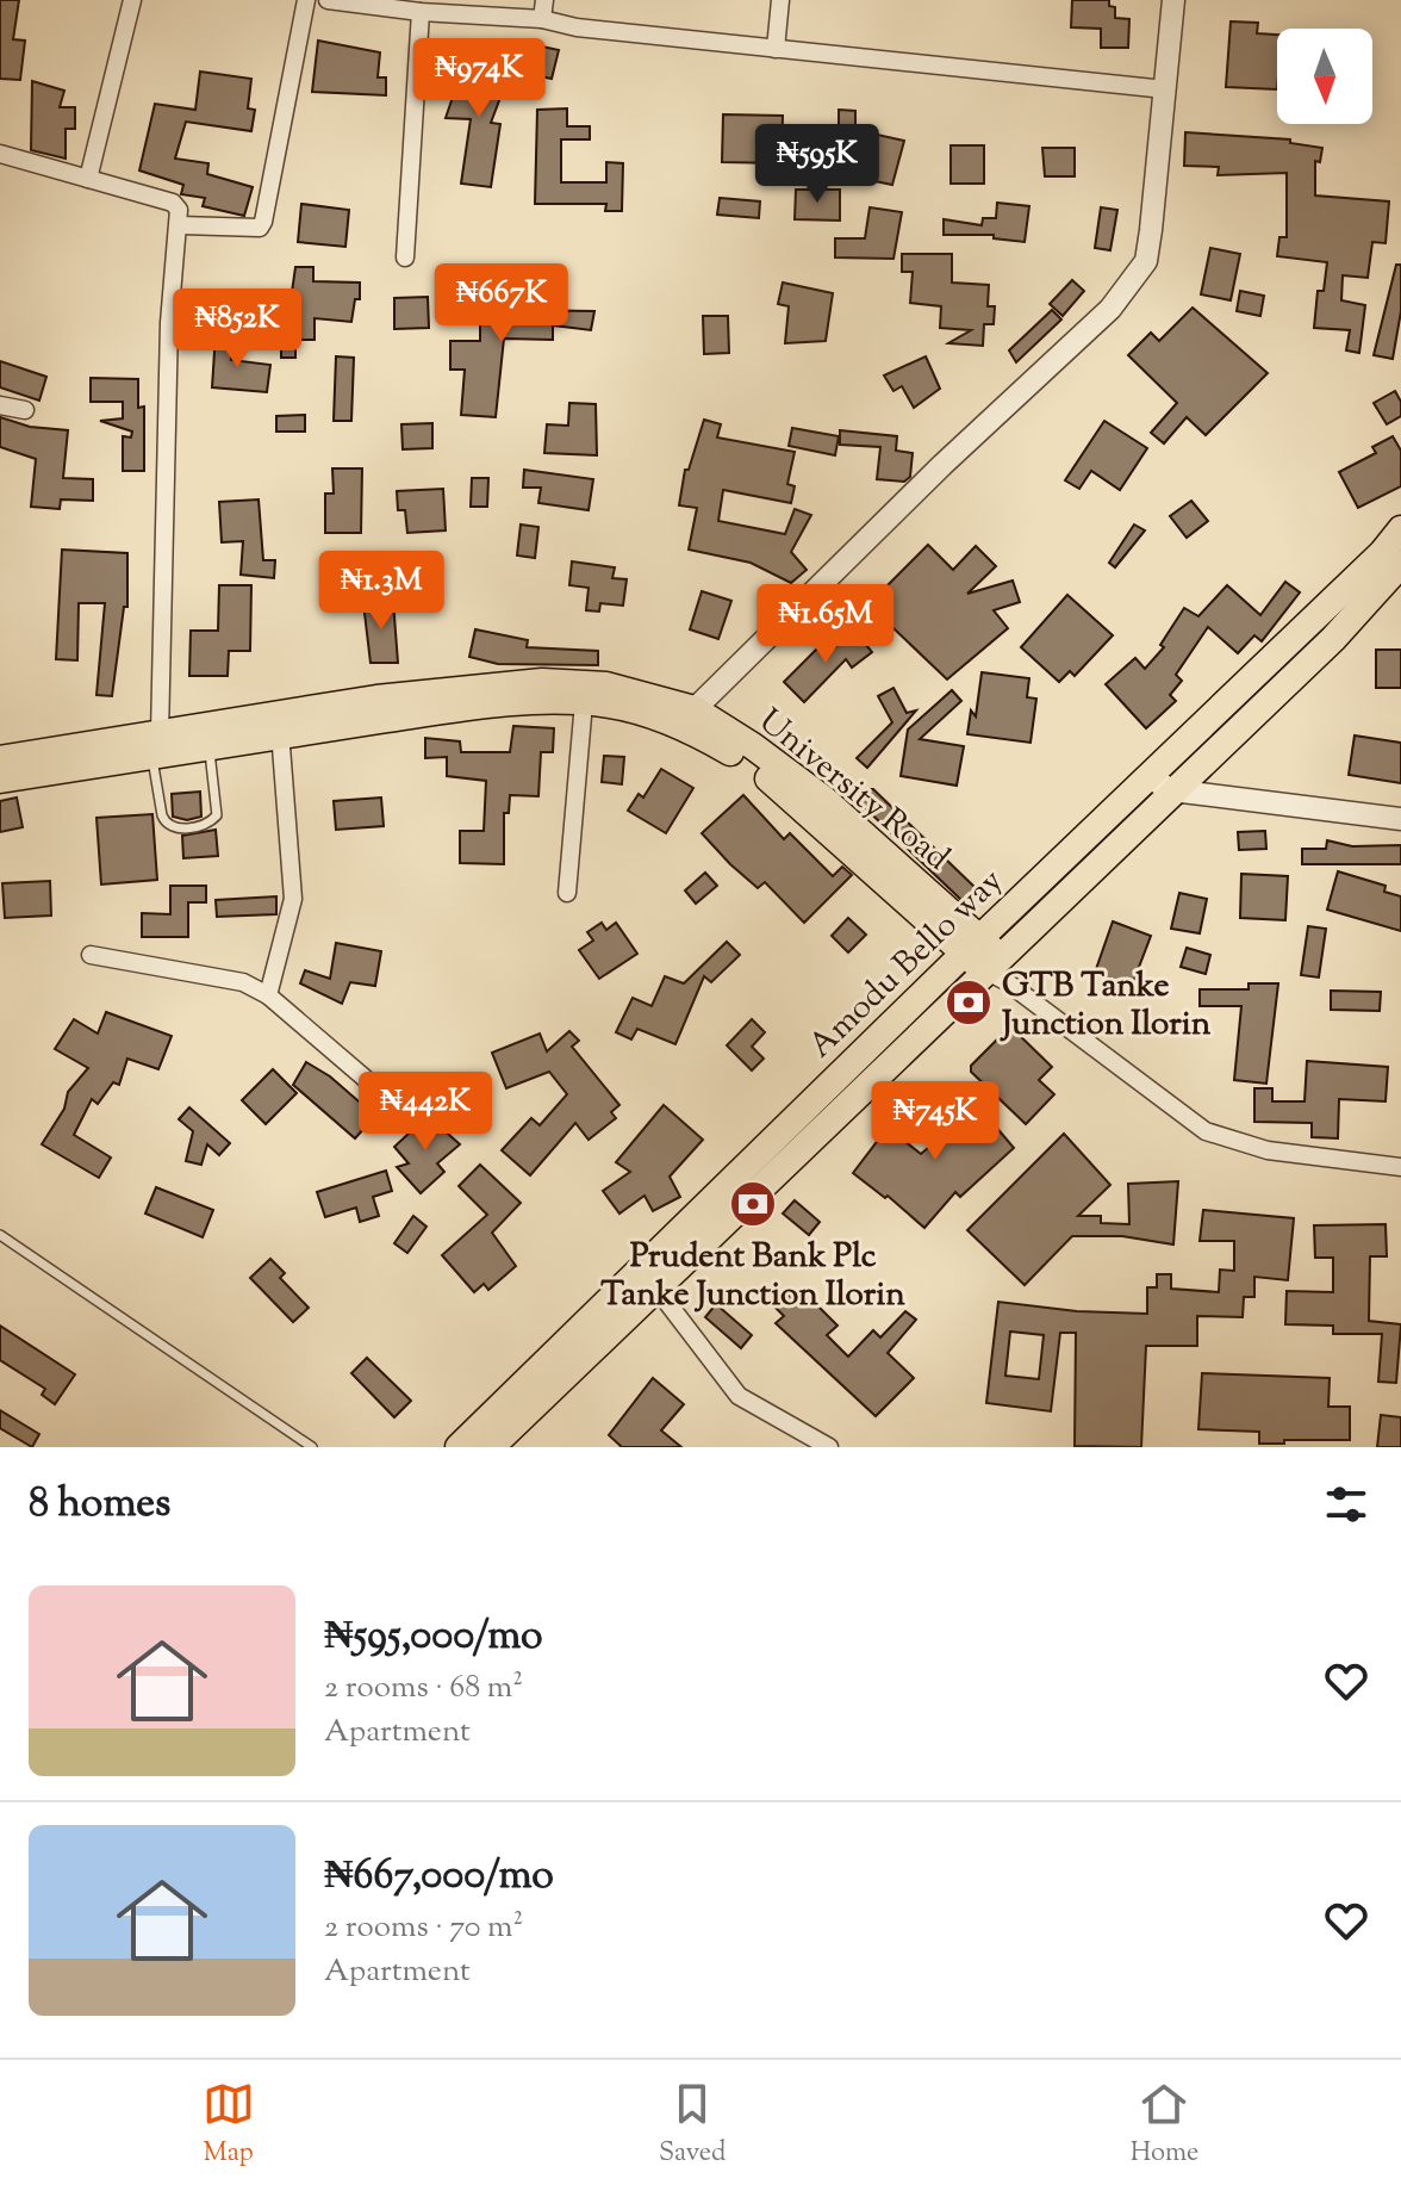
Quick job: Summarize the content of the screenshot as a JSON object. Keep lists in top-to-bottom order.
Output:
{
  "streets": {
    "main road": ["University Road", "Amodu Bello way"]
  },
  "crossings": [
    ["University Road", "Amodu Bello way"]
  ],
  "places": {
    "bank": ["GTB Tanke Junction Ilorin", "Prudent Bank Plc Tanke Junction Ilorin"]
  },
  "north": "bottom",
  "page": {
    "price": [
      "₦974K",
      "₦595K",
      "₦667K",
      "₦852K",
      "₦1.3M",
      "₦1.65M",
      "₦442K",
      "₦745K"
    ],
    "heading": "8 homes",
    "list": [
      {
        "name": "₦595,000/mo",
        "note": "2 rooms · 68 m² · Apartment"
      },
      {
        "name": "₦667,000/mo",
        "note": "2 rooms · 70 m² · Apartment"
      }
    ],
    "tabs": ["Map", "Saved", "Home"]
  }
}
